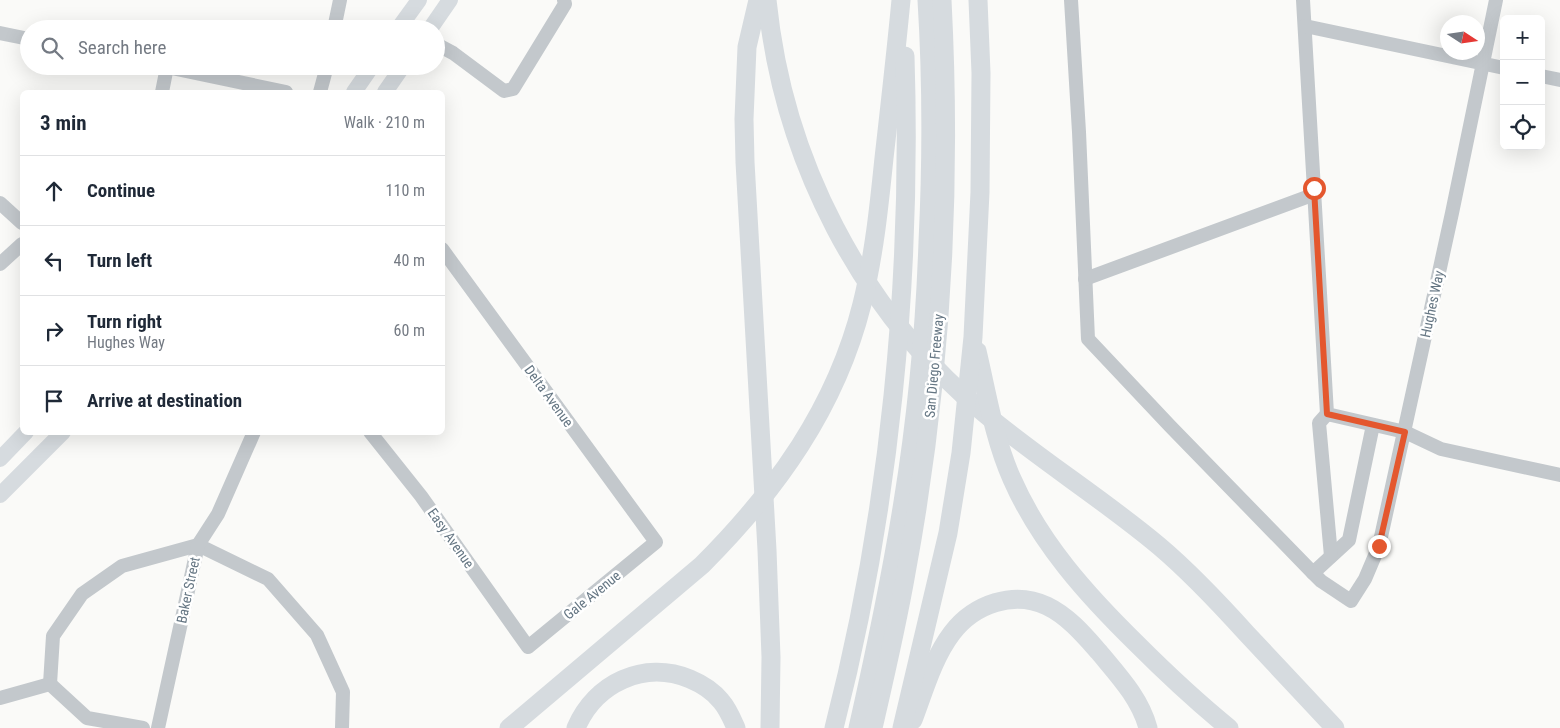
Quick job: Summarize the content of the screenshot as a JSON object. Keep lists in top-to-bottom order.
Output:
{
  "streets": {
    "highway": ["San Diego Freeway"],
    "street": [
      "Hughes Way",
      "Delta Avenue",
      "Easy Avenue",
      "Baker Street",
      "Gale Avenue"
    ]
  },
  "crossings": [
    ["Delta Avenue", "Gale Avenue"],
    ["Easy Avenue", "Gale Avenue"]
  ],
  "north": "right",
  "page": {
    "map_buttons": ["+", "−"],
    "search": "Search here",
    "heading": ["3 min", "Walk · 210 m"],
    "list": [
      ["Continue", "110 m"],
      ["Turn left", "40 m"],
      ["Turn right", "Hughes Way", "60 m"],
      "Arrive at destination"
    ]
  }
}
